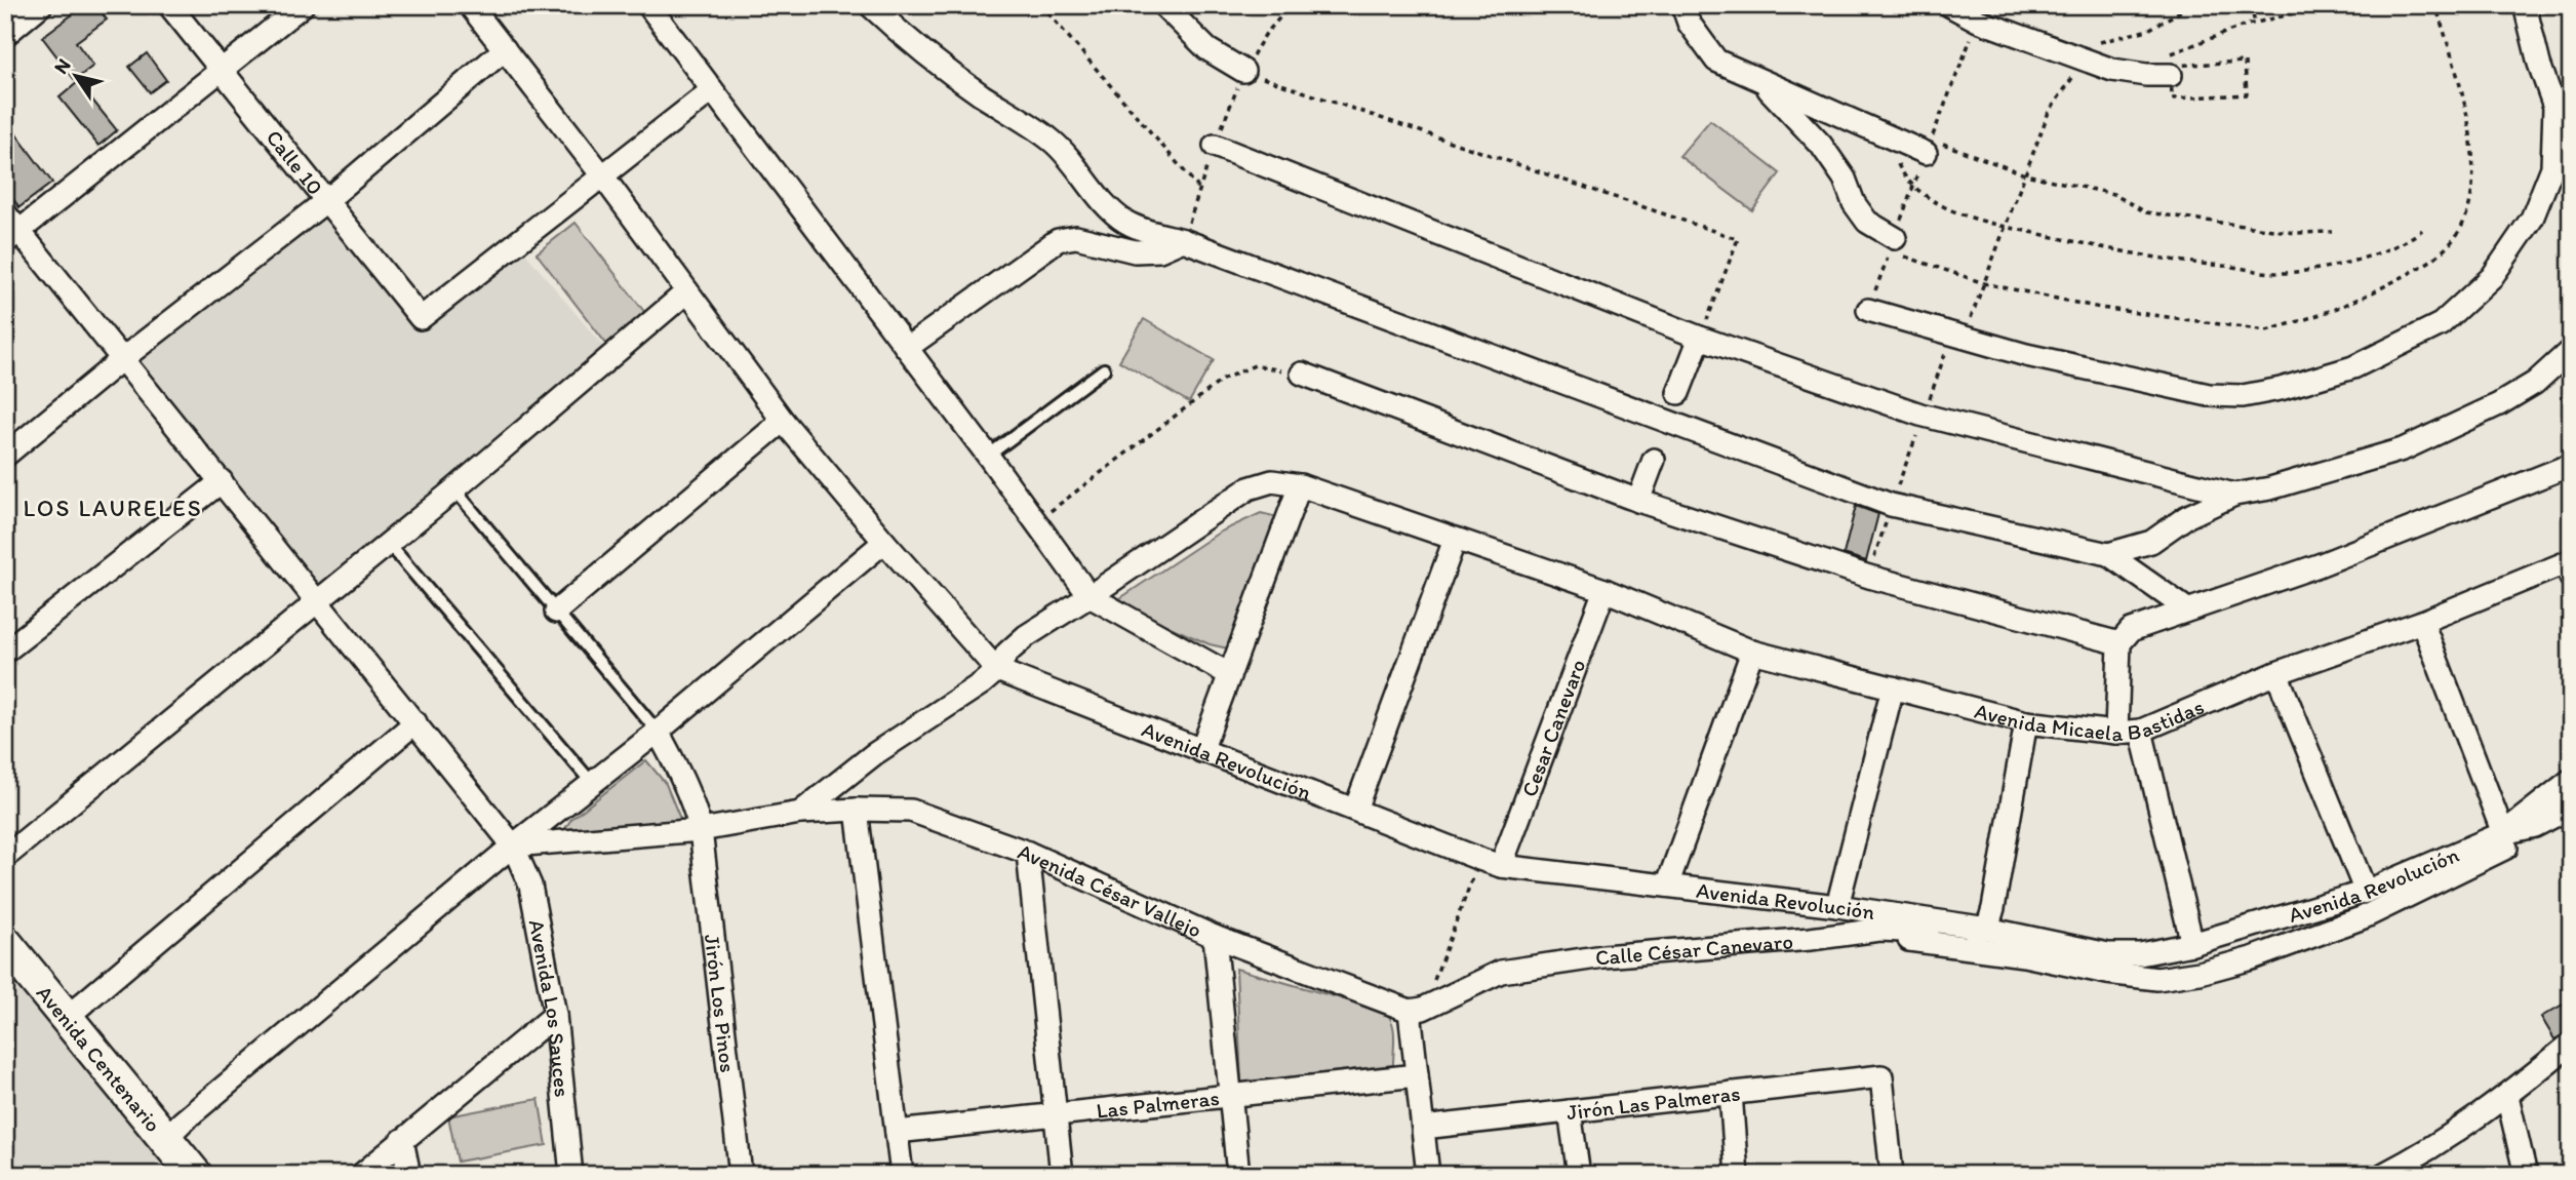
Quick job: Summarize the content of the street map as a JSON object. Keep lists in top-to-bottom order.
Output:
{
  "streets": {
    "street": [
      "Calle 10",
      "Avenida Micaela Bastidas",
      "Cesar Canevaro",
      "Avenida Revolución",
      "Avenida César Vallejo",
      "Calle César Canevaro",
      "Jirón Los Pinos",
      "Avenida Los Sauces",
      "Avenida Centenario",
      "Jirón Las Palmeras",
      "Las Palmeras"
    ]
  },
  "crossings": [
    ["Avenida Micaela Bastidas", "Cesar Canevaro"],
    ["Avenida Micaela Bastidas", "Avenida Revolución"],
    ["Avenida Micaela Bastidas", "Avenida César Vallejo"],
    ["Cesar Canevaro", "Avenida Revolución"],
    ["Avenida Revolución", "Calle César Canevaro"],
    ["Avenida César Vallejo", "Calle César Canevaro"],
    ["Avenida César Vallejo", "Jirón Los Pinos"],
    ["Avenida César Vallejo", "Avenida Los Sauces"]
  ],
  "districts": ["LOS LAURELES"],
  "north": "top left"
}
